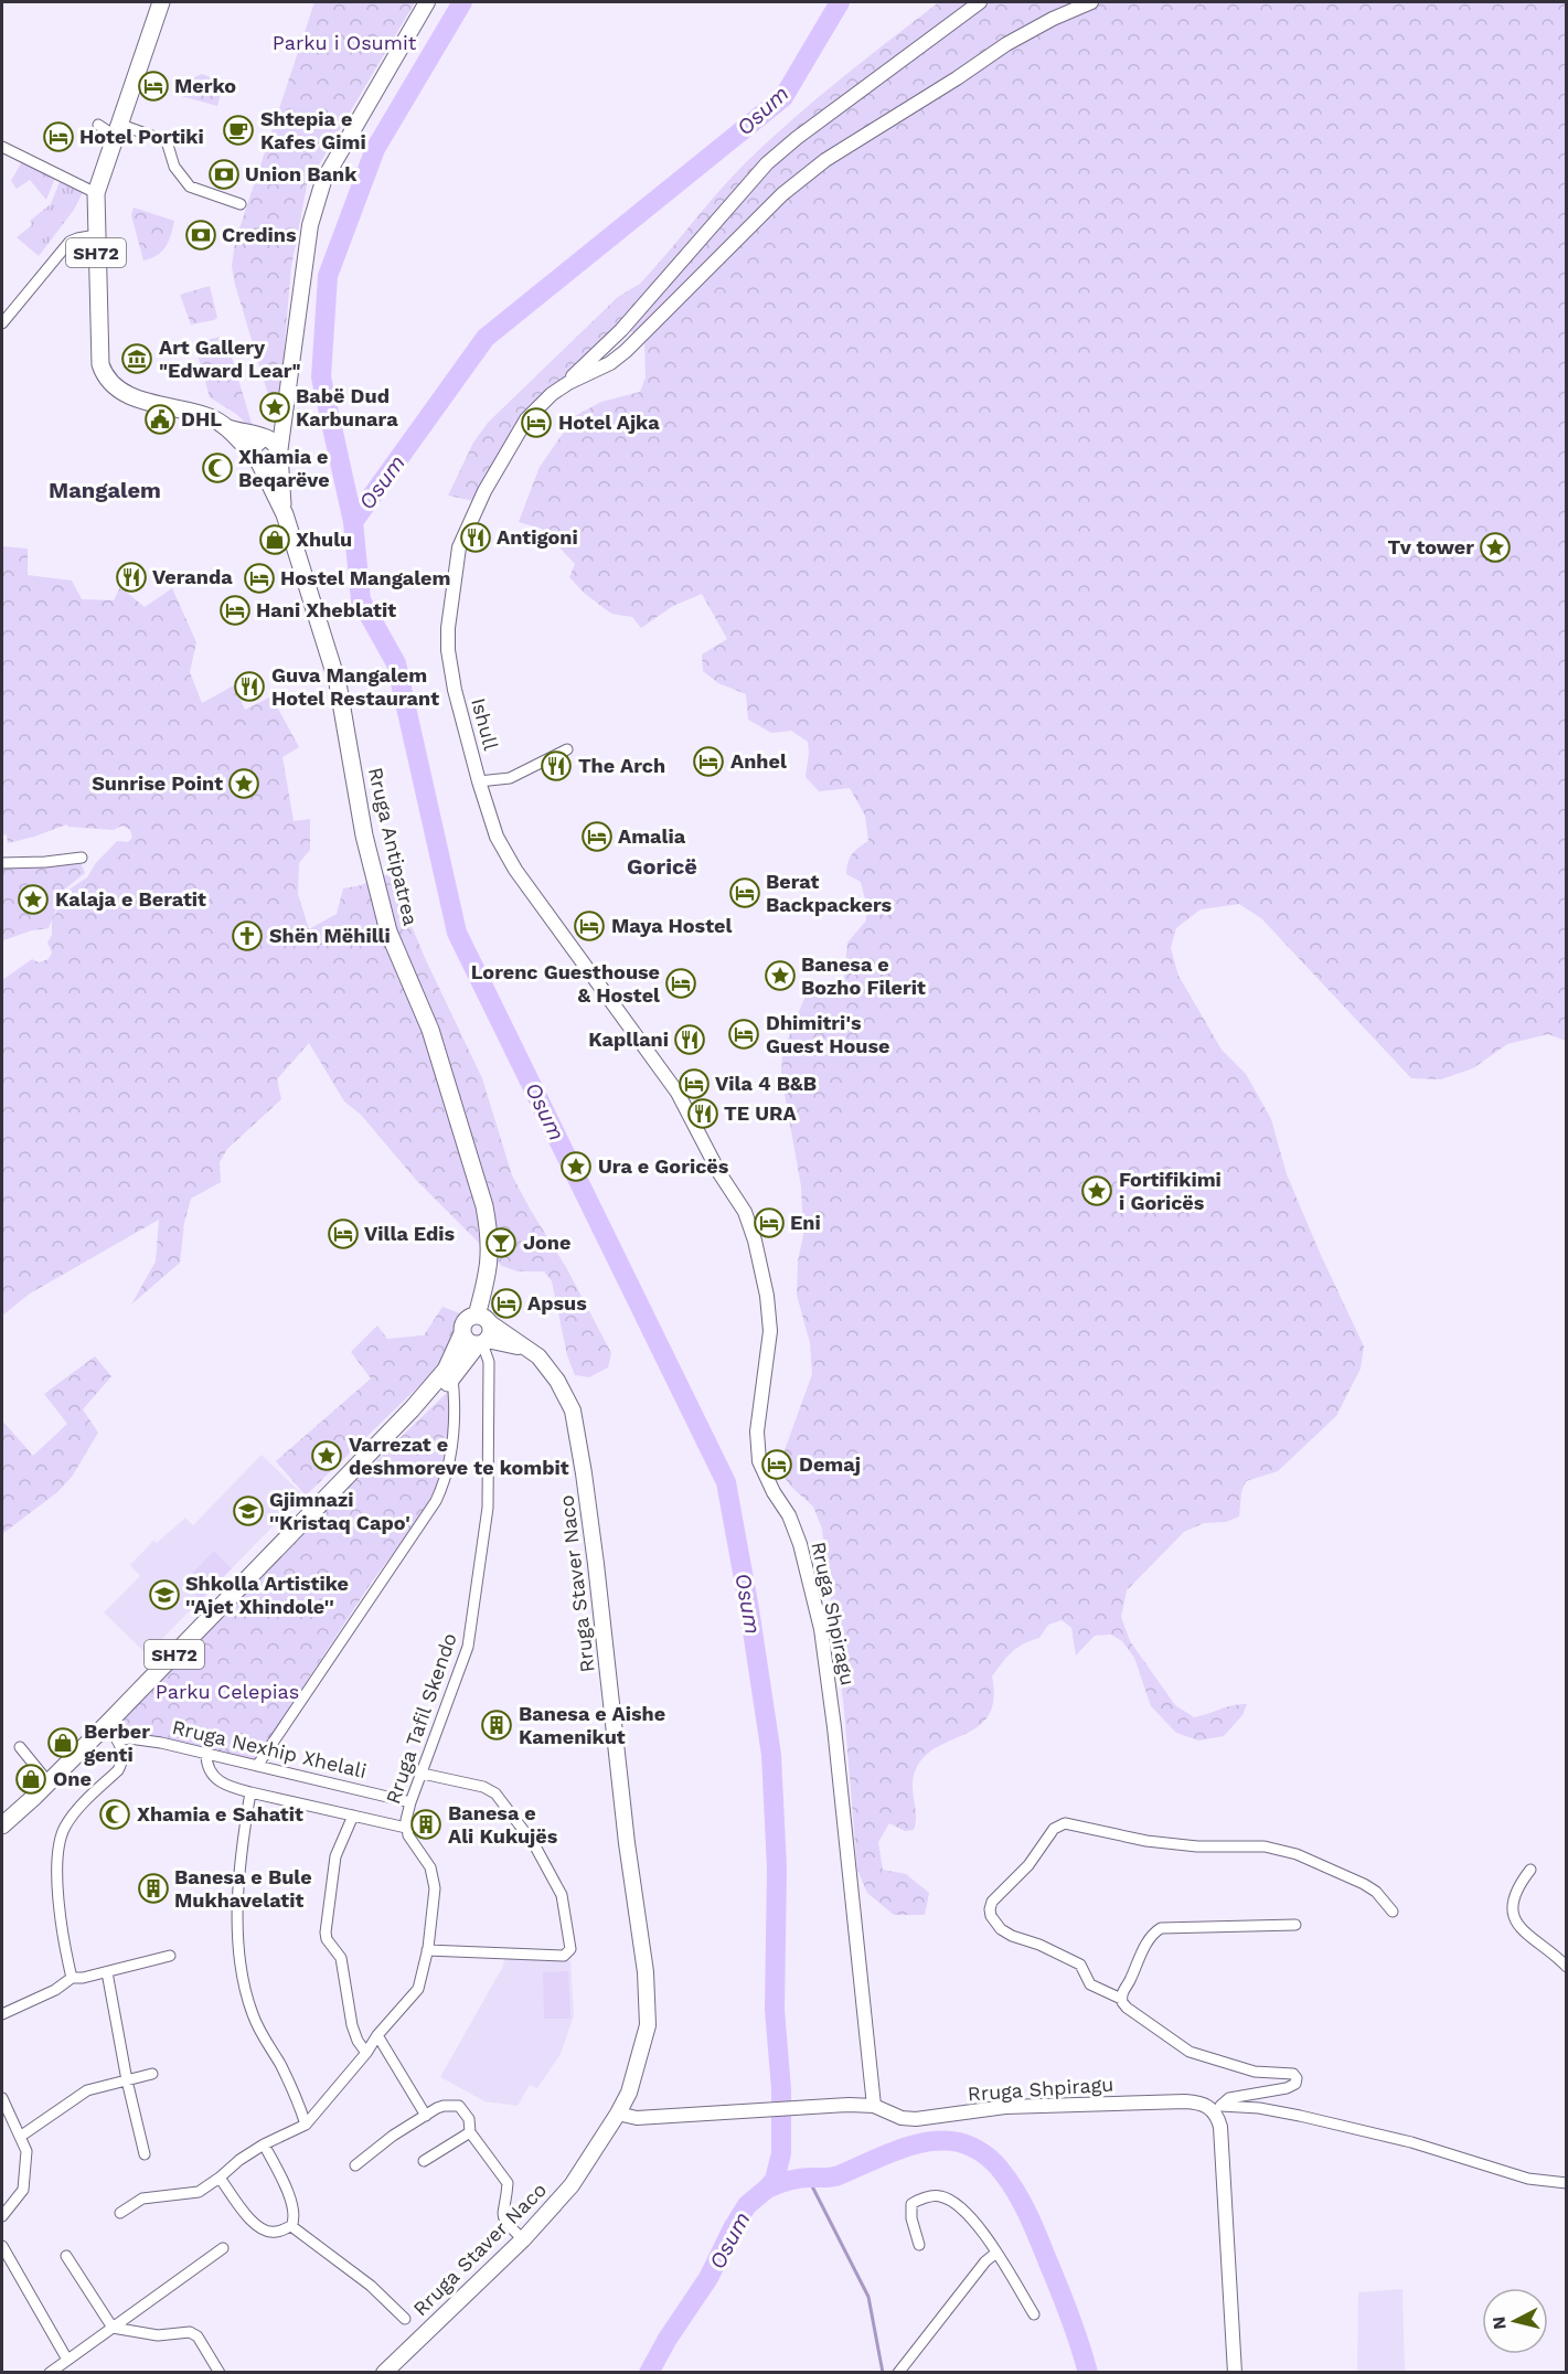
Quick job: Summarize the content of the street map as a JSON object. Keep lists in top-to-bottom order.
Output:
{
  "streets": {
    "main road": ["SH72", "Rruga Antipatrea", "Rruga Staver Naco"],
    "street": [
      "Ishull",
      "Rruga Shpiragu",
      "Rruga Tafil Skendo",
      "Rruga Nexhip Xhelali"
    ]
  },
  "crossings": [
    ["SH72", "Rruga Antipatrea"],
    ["Ishull", "Rruga Shpiragu"],
    ["Rruga Antipatrea", "Rruga Staver Naco"],
    ["Rruga Antipatrea", "Rruga Tafil Skendo"],
    ["Rruga Staver Naco", "Rruga Shpiragu"],
    ["Rruga Staver Naco", "Rruga Tafil Skendo"],
    ["Rruga Tafil Skendo", "Rruga Nexhip Xhelali"]
  ],
  "districts": ["Mangalem", "Goricë"],
  "water": ["Osum"],
  "parks": ["Parku i Osumit", "Parku Celepias"],
  "places": {
    "hotel": [
      "Merko",
      "Hotel Portiki",
      "Hotel Ajka",
      "Hostel Mangalem",
      "Hani Xheblatit",
      "Anhel",
      "Amalia",
      "Berat Backpackers",
      "Maya Hostel",
      "Lorenc Guesthouse & Hostel",
      "Dhimitri's Guest House",
      "Vila 4 B&B",
      "Eni",
      "Villa Edis",
      "Apsus",
      "Demaj"
    ],
    "cafe": ["Shtepia e Kafes Gimi"],
    "bank": ["Union Bank", "Credins"],
    "museum": ["Art Gallery \"Edward Lear\""],
    "place": [
      "Babë Dud Karbunara",
      "Tv tower",
      "Sunrise Point",
      "Kalaja e Beratit",
      "Banesa e Bozho Filerit",
      "Ura e Goricës",
      "Fortifikimi i Goricës",
      "Varrezat e deshmoreve te kombit"
    ],
    "public building": ["DHL"],
    "mosque": ["Xhamia e Beqarëve", "Xhamia e Sahatit"],
    "restaurant": [
      "Antigoni",
      "Veranda",
      "Guva Mangalem Hotel Restaurant",
      "The Arch",
      "Kapllani",
      "TE URA"
    ],
    "shop": ["Xhulu", "Berber genti", "One"],
    "church": ["Shën Mëhilli"],
    "bar": ["Jone"],
    "school or university": ["Gjimnazi ''Kristaq Capo'", "Shkolla Artistike ''Ajet Xhindole''"],
    "building": ["Banesa e Aishe Kamenikut", "Banesa e Ali Kukujës", "Banesa e Bule Mukhavelatit"]
  },
  "north": "left"
}
